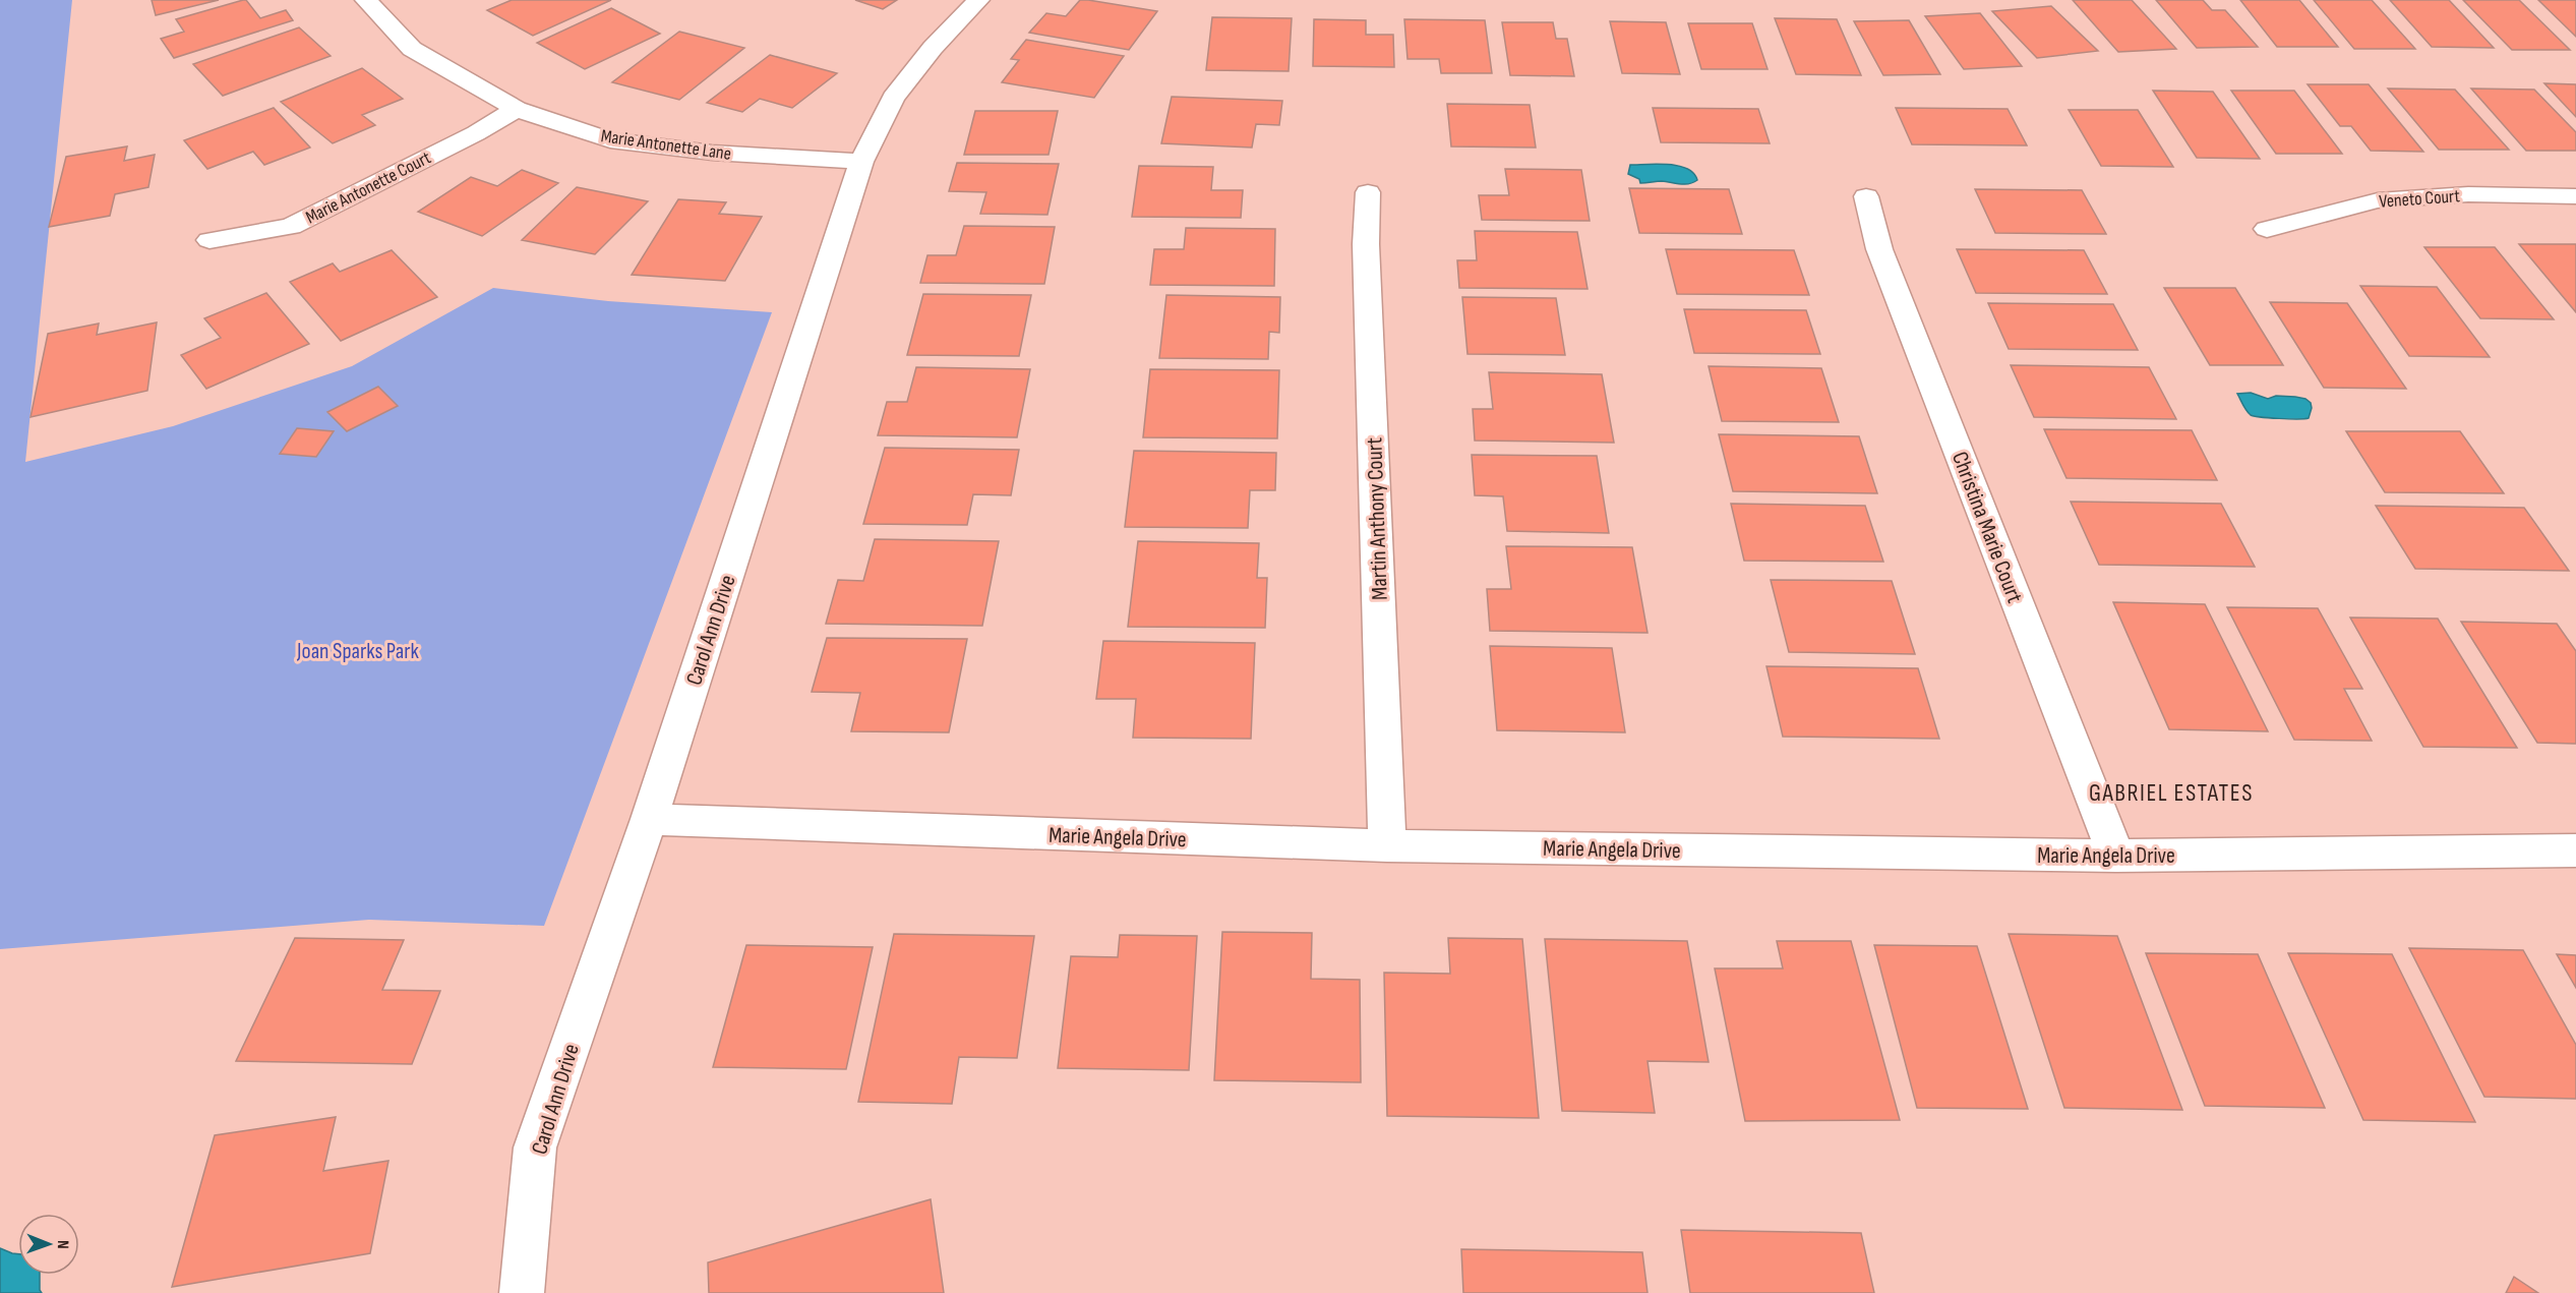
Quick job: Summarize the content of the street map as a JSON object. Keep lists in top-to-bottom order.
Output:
{
  "streets": {
    "street": [
      "Marie Antonette Lane",
      "Marie Antonette Court",
      "Veneto Court",
      "Martin Anthony Court",
      "Christina Marie Court",
      "Carol Ann Drive",
      "Marie Angela Drive"
    ]
  },
  "crossings": [
    ["Marie Antonette Lane", "Marie Antonette Court"],
    ["Marie Antonette Lane", "Carol Ann Drive"],
    ["Martin Anthony Court", "Marie Angela Drive"],
    ["Christina Marie Court", "Marie Angela Drive"],
    ["Carol Ann Drive", "Marie Angela Drive"]
  ],
  "districts": ["GABRIEL ESTATES"],
  "parks": ["Joan Sparks Park"],
  "north": "right"
}
